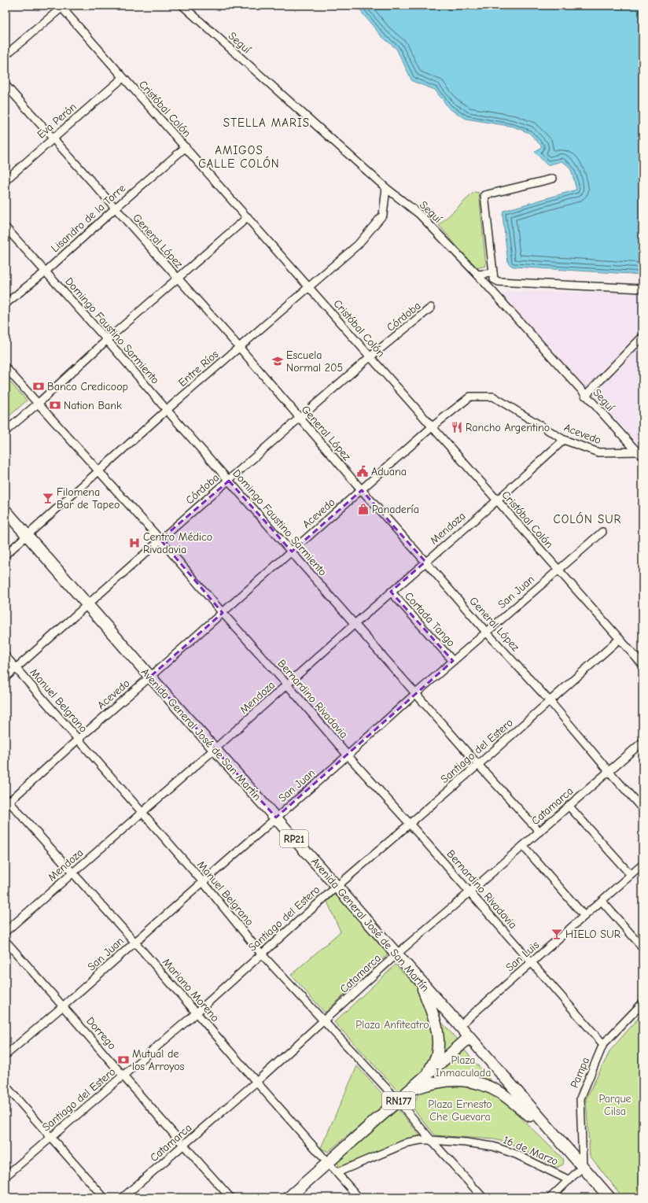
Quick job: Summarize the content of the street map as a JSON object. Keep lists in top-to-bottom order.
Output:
{
  "streets": {
    "main road": ["Avenida General José de San Martín", "RP21", "RN177"],
    "street": [
      "Seguí",
      "Cristóbal Colón",
      "Eva Perón",
      "Lisandro de la Torre",
      "General López",
      "Córdoba",
      "Domingo Faustino Sarmiento",
      "Entre Ríos",
      "Acevedo",
      "Mendoza",
      "San Juan",
      "Cortada Tango",
      "Bernardino Rivadavia",
      "Manuel Belgrano",
      "Santiago del Estero",
      "Catamarca",
      "San Luis",
      "Mariano Moreno",
      "Dorrego",
      "Pampa",
      "16 de Marzo"
    ]
  },
  "crossings": [
    ["Seguí", "Entre Ríos"],
    ["Seguí", "Acevedo"],
    ["Cristóbal Colón", "Eva Perón"],
    ["Cristóbal Colón", "Lisandro de la Torre"],
    ["Cristóbal Colón", "Córdoba"],
    ["Cristóbal Colón", "Entre Ríos"],
    ["Cristóbal Colón", "Acevedo"],
    ["Cristóbal Colón", "Mendoza"],
    ["Cristóbal Colón", "San Juan"],
    ["Cristóbal Colón", "Santiago del Estero"],
    ["Eva Perón", "General López"],
    ["Lisandro de la Torre", "General López"],
    ["Lisandro de la Torre", "Domingo Faustino Sarmiento"],
    ["General López", "Córdoba"],
    ["General López", "Entre Ríos"],
    ["General López", "Acevedo"],
    ["General López", "Mendoza"],
    ["General López", "San Juan"],
    ["General López", "Santiago del Estero"],
    ["General López", "Catamarca"],
    ["Córdoba", "Domingo Faustino Sarmiento"],
    ["Córdoba", "Bernardino Rivadavia"],
    ["Córdoba", "Manuel Belgrano"],
    ["Córdoba", "Avenida General José de San Martín"],
    ["Domingo Faustino Sarmiento", "Entre Ríos"],
    ["Domingo Faustino Sarmiento", "Acevedo"],
    ["Domingo Faustino Sarmiento", "Mendoza"],
    ["Domingo Faustino Sarmiento", "San Juan"],
    ["Domingo Faustino Sarmiento", "Santiago del Estero"],
    ["Domingo Faustino Sarmiento", "Catamarca"],
    ["Entre Ríos", "Bernardino Rivadavia"],
    ["Entre Ríos", "Avenida General José de San Martín"],
    ["Acevedo", "Mendoza"],
    ["Acevedo", "Bernardino Rivadavia"],
    ["Acevedo", "Manuel Belgrano"],
    ["Acevedo", "Avenida General José de San Martín"],
    ["Acevedo", "Mariano Moreno"],
    ["Mendoza", "Cortada Tango"],
    ["Mendoza", "Bernardino Rivadavia"],
    ["Mendoza", "Manuel Belgrano"],
    ["Mendoza", "Avenida General José de San Martín"],
    ["Mendoza", "Mariano Moreno"],
    ["San Juan", "Cortada Tango"],
    ["San Juan", "Bernardino Rivadavia"],
    ["San Juan", "Manuel Belgrano"],
    ["San Juan", "Avenida General José de San Martín"],
    ["San Juan", "Mariano Moreno"],
    ["San Juan", "Dorrego"],
    ["Bernardino Rivadavia", "Santiago del Estero"],
    ["Bernardino Rivadavia", "Catamarca"],
    ["Bernardino Rivadavia", "San Luis"],
    ["Bernardino Rivadavia", "Pampa"],
    ["Manuel Belgrano", "Santiago del Estero"],
    ["Manuel Belgrano", "Catamarca"],
    ["Manuel Belgrano", "RN177"],
    ["Manuel Belgrano", "16 de Marzo"],
    ["Avenida General José de San Martín", "Santiago del Estero"],
    ["Avenida General José de San Martín", "Catamarca"],
    ["Avenida General José de San Martín", "San Luis"],
    ["Avenida General José de San Martín", "Pampa"],
    ["Avenida General José de San Martín", "RN177"],
    ["Santiago del Estero", "Mariano Moreno"],
    ["Santiago del Estero", "Dorrego"],
    ["Catamarca", "Mariano Moreno"],
    ["Catamarca", "Dorrego"],
    ["Mariano Moreno", "RN177"],
    ["Mariano Moreno", "16 de Marzo"]
  ],
  "districts": ["STELLA MARIS", "AMIGOS CALLE COLÓN", "COLÓN SUR"],
  "parks": [
    "Plaza Anfiteatro",
    "Plaza Inmaculada",
    "Parque Cilsa",
    "Plaza Ernesto Che Guevara"
  ],
  "places": {
    "school or university": ["Escuela Normal 205"],
    "bank": ["Banco Credicoop", "Nation Bank", "Mutual de los Arroyos"],
    "restaurant": ["Rancho Argentino"],
    "public building": ["Aduana"],
    "bar": ["Filomena Bar de Tapeo", "HIELO SUR"],
    "shop": ["Panadería"],
    "hospital": ["Centro Médico Rivadavia"]
  }
}
